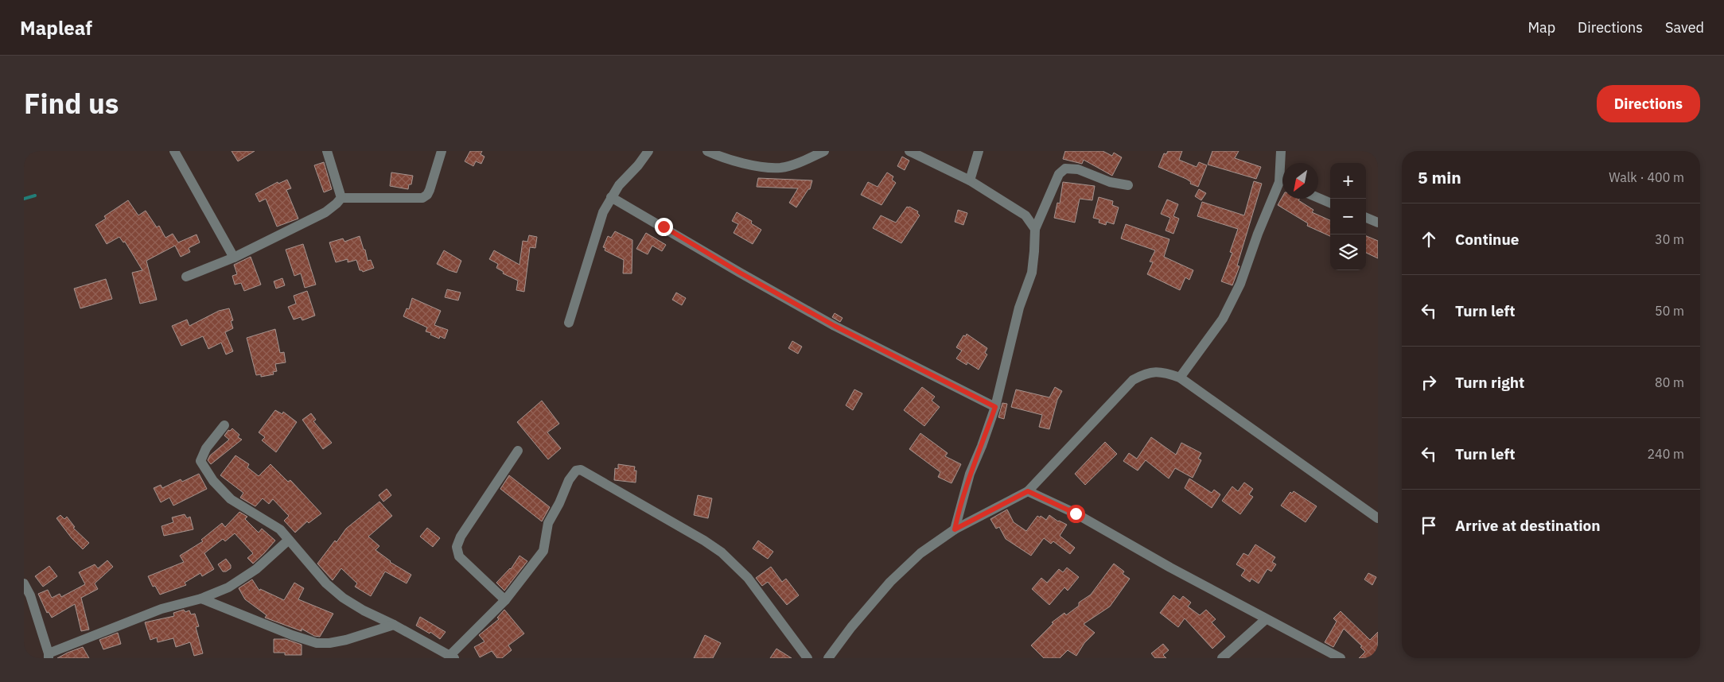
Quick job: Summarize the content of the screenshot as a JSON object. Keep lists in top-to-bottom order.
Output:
{
  "north": "bottom left",
  "page": {
    "header": "Mapleaf",
    "nav": ["Map", "Directions", "Saved"],
    "title": "Find us",
    "buttons": "Directions",
    "heading": ["5 min", "Walk · 400 m"],
    "map_buttons": ["+", "−"],
    "list": [
      ["Continue", "30 m"],
      ["Turn left", "50 m"],
      ["Turn right", "80 m"],
      ["Turn left", "240 m"],
      "Arrive at destination"
    ]
  }
}
